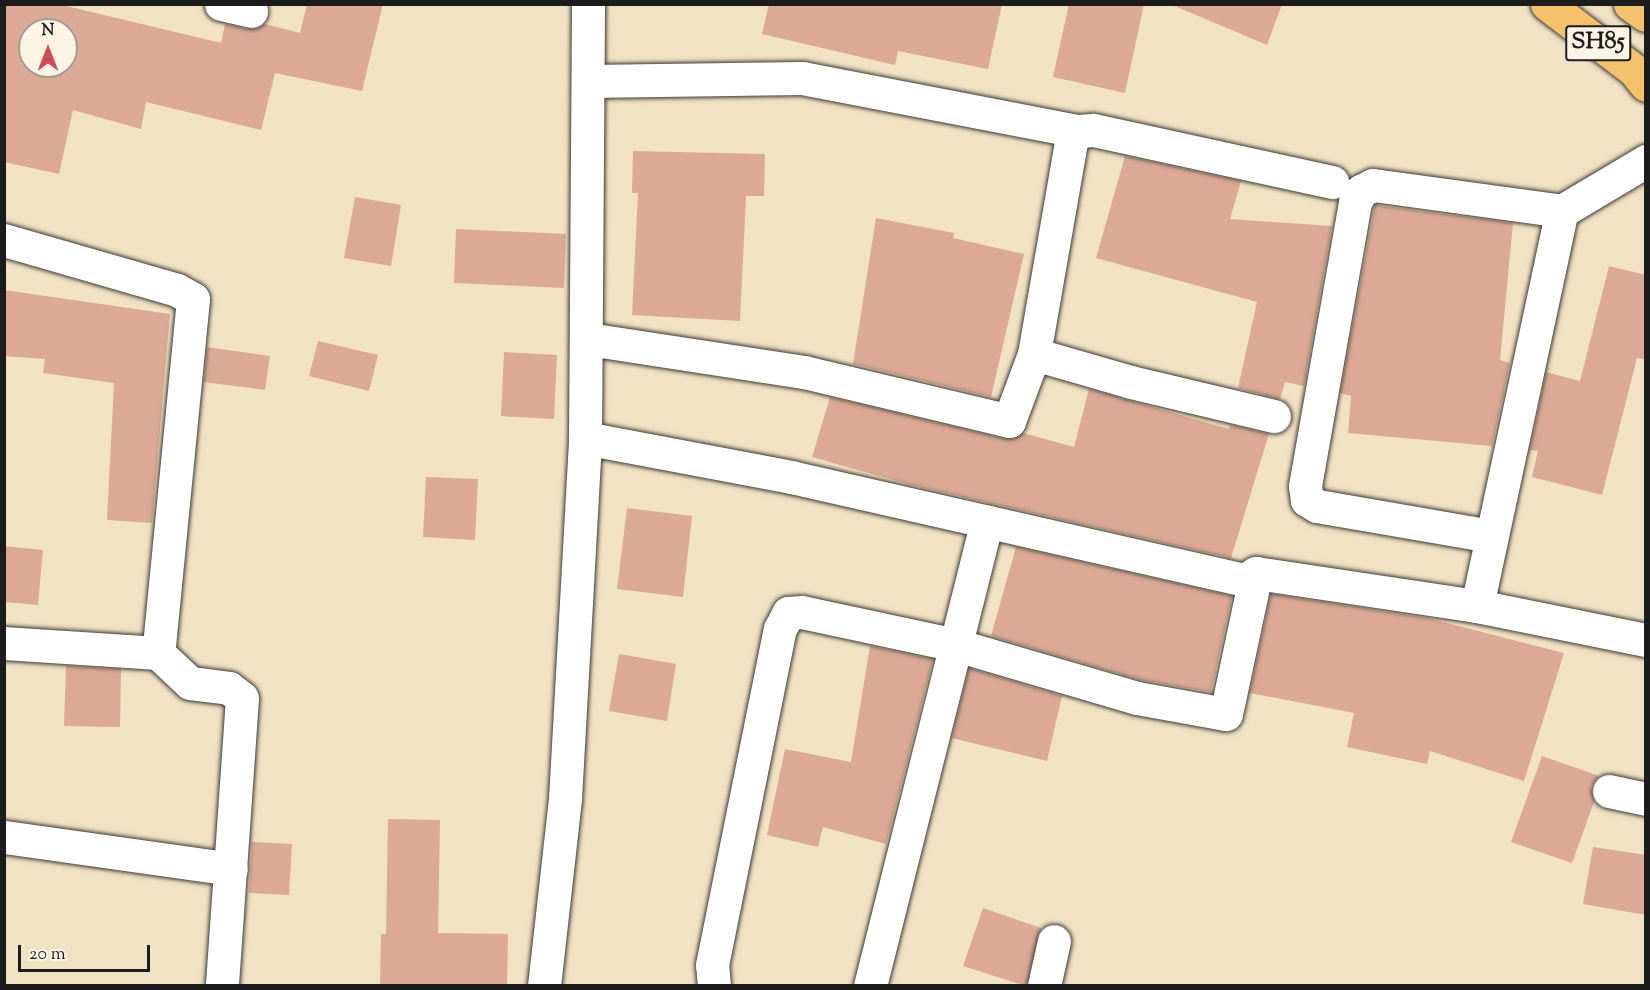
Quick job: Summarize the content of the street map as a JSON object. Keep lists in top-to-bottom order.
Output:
{
  "streets": {
    "main road": ["SH85"]
  },
  "scale_bar": "20 m",
  "north": "top"
}
